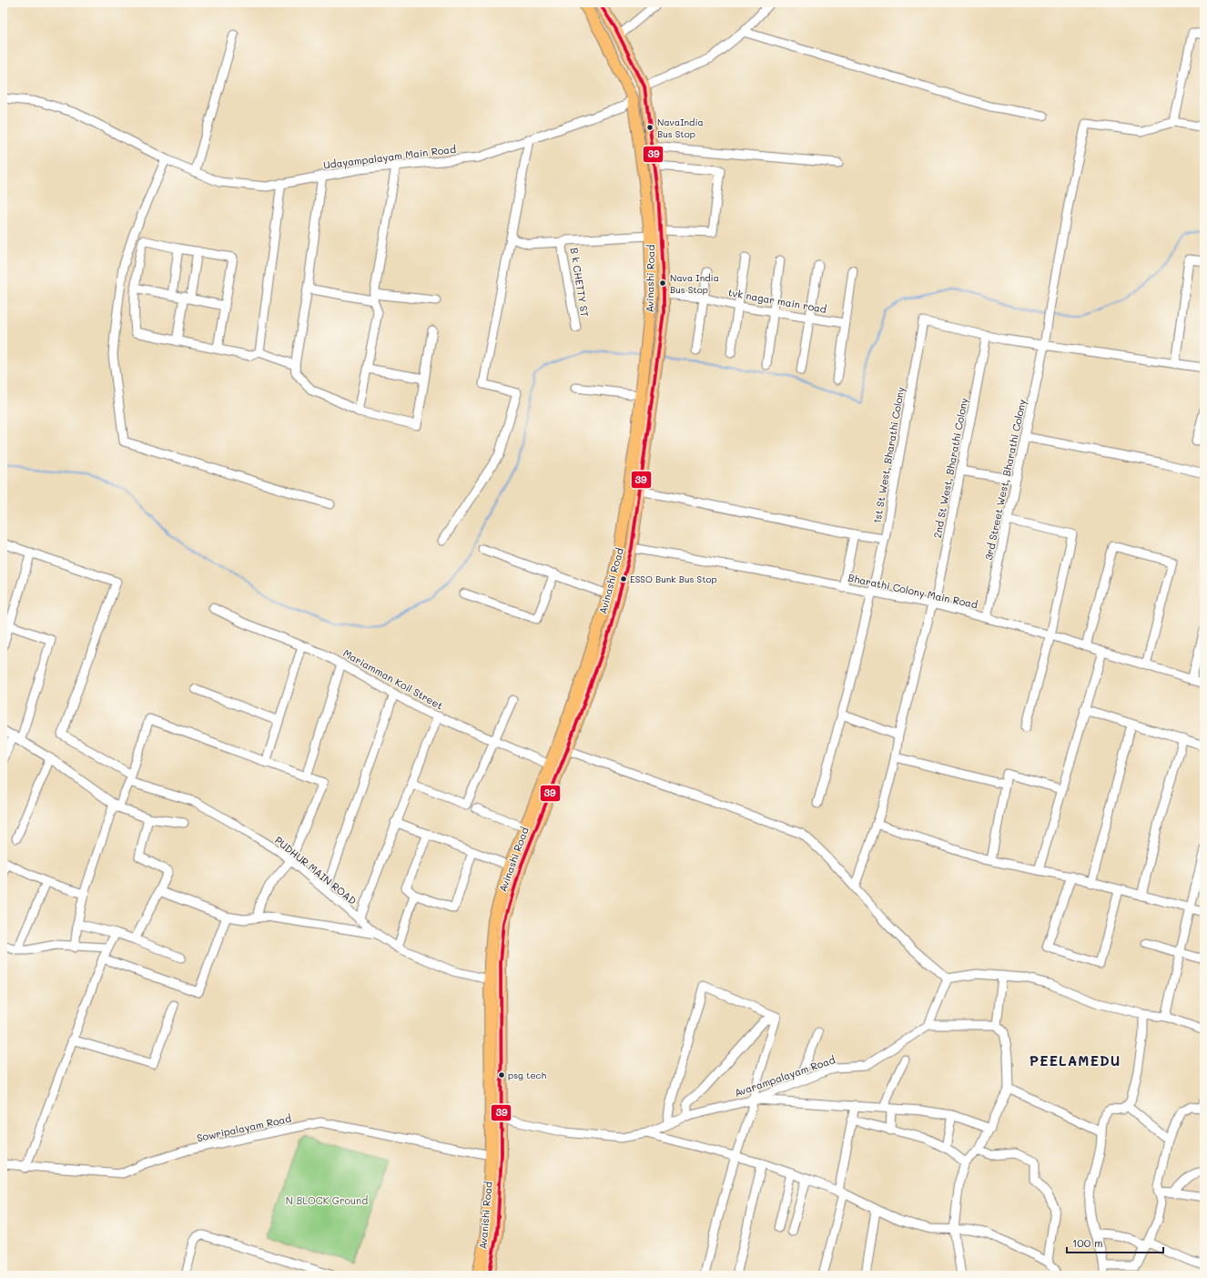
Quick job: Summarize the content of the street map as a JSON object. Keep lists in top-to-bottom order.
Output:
{
  "streets": {
    "main road": ["Avinashi Road", "Avanishi Road"],
    "street": [
      "Udayampalayam Main Road",
      "B k CHETTY ST",
      "tvk nagar main road",
      "1st St West, Bharathi Colony",
      "2nd St West, Bharathi Colony",
      "3rd Street West, Bharathi Colony",
      "Bharathi Colony Main Road",
      "Mariamman Koil Street",
      "PUDHUR MAIN ROAD",
      "Avarampalayam Road",
      "Sowripalayam Road"
    ]
  },
  "crossings": [
    ["Udayampalayam Main Road", "Avinashi Road"],
    ["Avinashi Road", "B k CHETTY ST"],
    ["Avinashi Road", "tvk nagar main road"],
    ["Avinashi Road", "Bharathi Colony Main Road"],
    ["Avinashi Road", "Mariamman Koil Street"],
    ["Avinashi Road", "PUDHUR MAIN ROAD"],
    ["Avinashi Road", "Avarampalayam Road"],
    ["Avinashi Road", "Sowripalayam Road"],
    ["Avinashi Road", "Avanishi Road"],
    ["1st St West, Bharathi Colony", "2nd St West, Bharathi Colony"],
    ["1st St West, Bharathi Colony", "Bharathi Colony Main Road"],
    ["2nd St West, Bharathi Colony", "Bharathi Colony Main Road"],
    ["3rd Street West, Bharathi Colony", "Bharathi Colony Main Road"],
    ["Sowripalayam Road", "Avanishi Road"]
  ],
  "districts": ["PEELAMEDU"],
  "parks": ["N BLOCK Ground"],
  "places": [
    "NavaIndia Bus Stop",
    "Nava India Bus Stop",
    "ESSO Bunk Bus Stop",
    "psg tech"
  ],
  "lines": ["transit line 39"],
  "scale_bar": "100 m"
}
